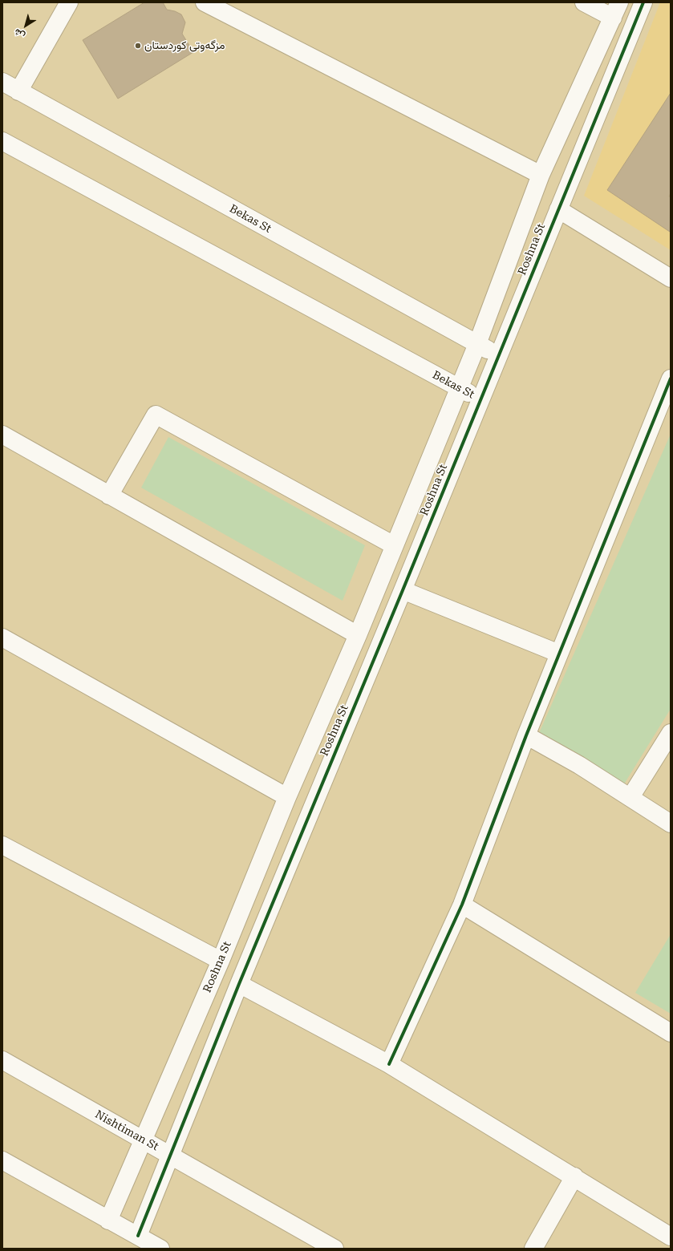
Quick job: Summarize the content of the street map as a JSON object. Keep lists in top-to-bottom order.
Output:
{
  "streets": {
    "street": ["Bekas St", "Roshna St", "Nishtiman St"]
  },
  "crossings": [
    ["Bekas St", "Roshna St"],
    ["Roshna St", "Nishtiman St"]
  ],
  "places": ["مزگەوتی کوردستان"],
  "north": "bottom left"
}
